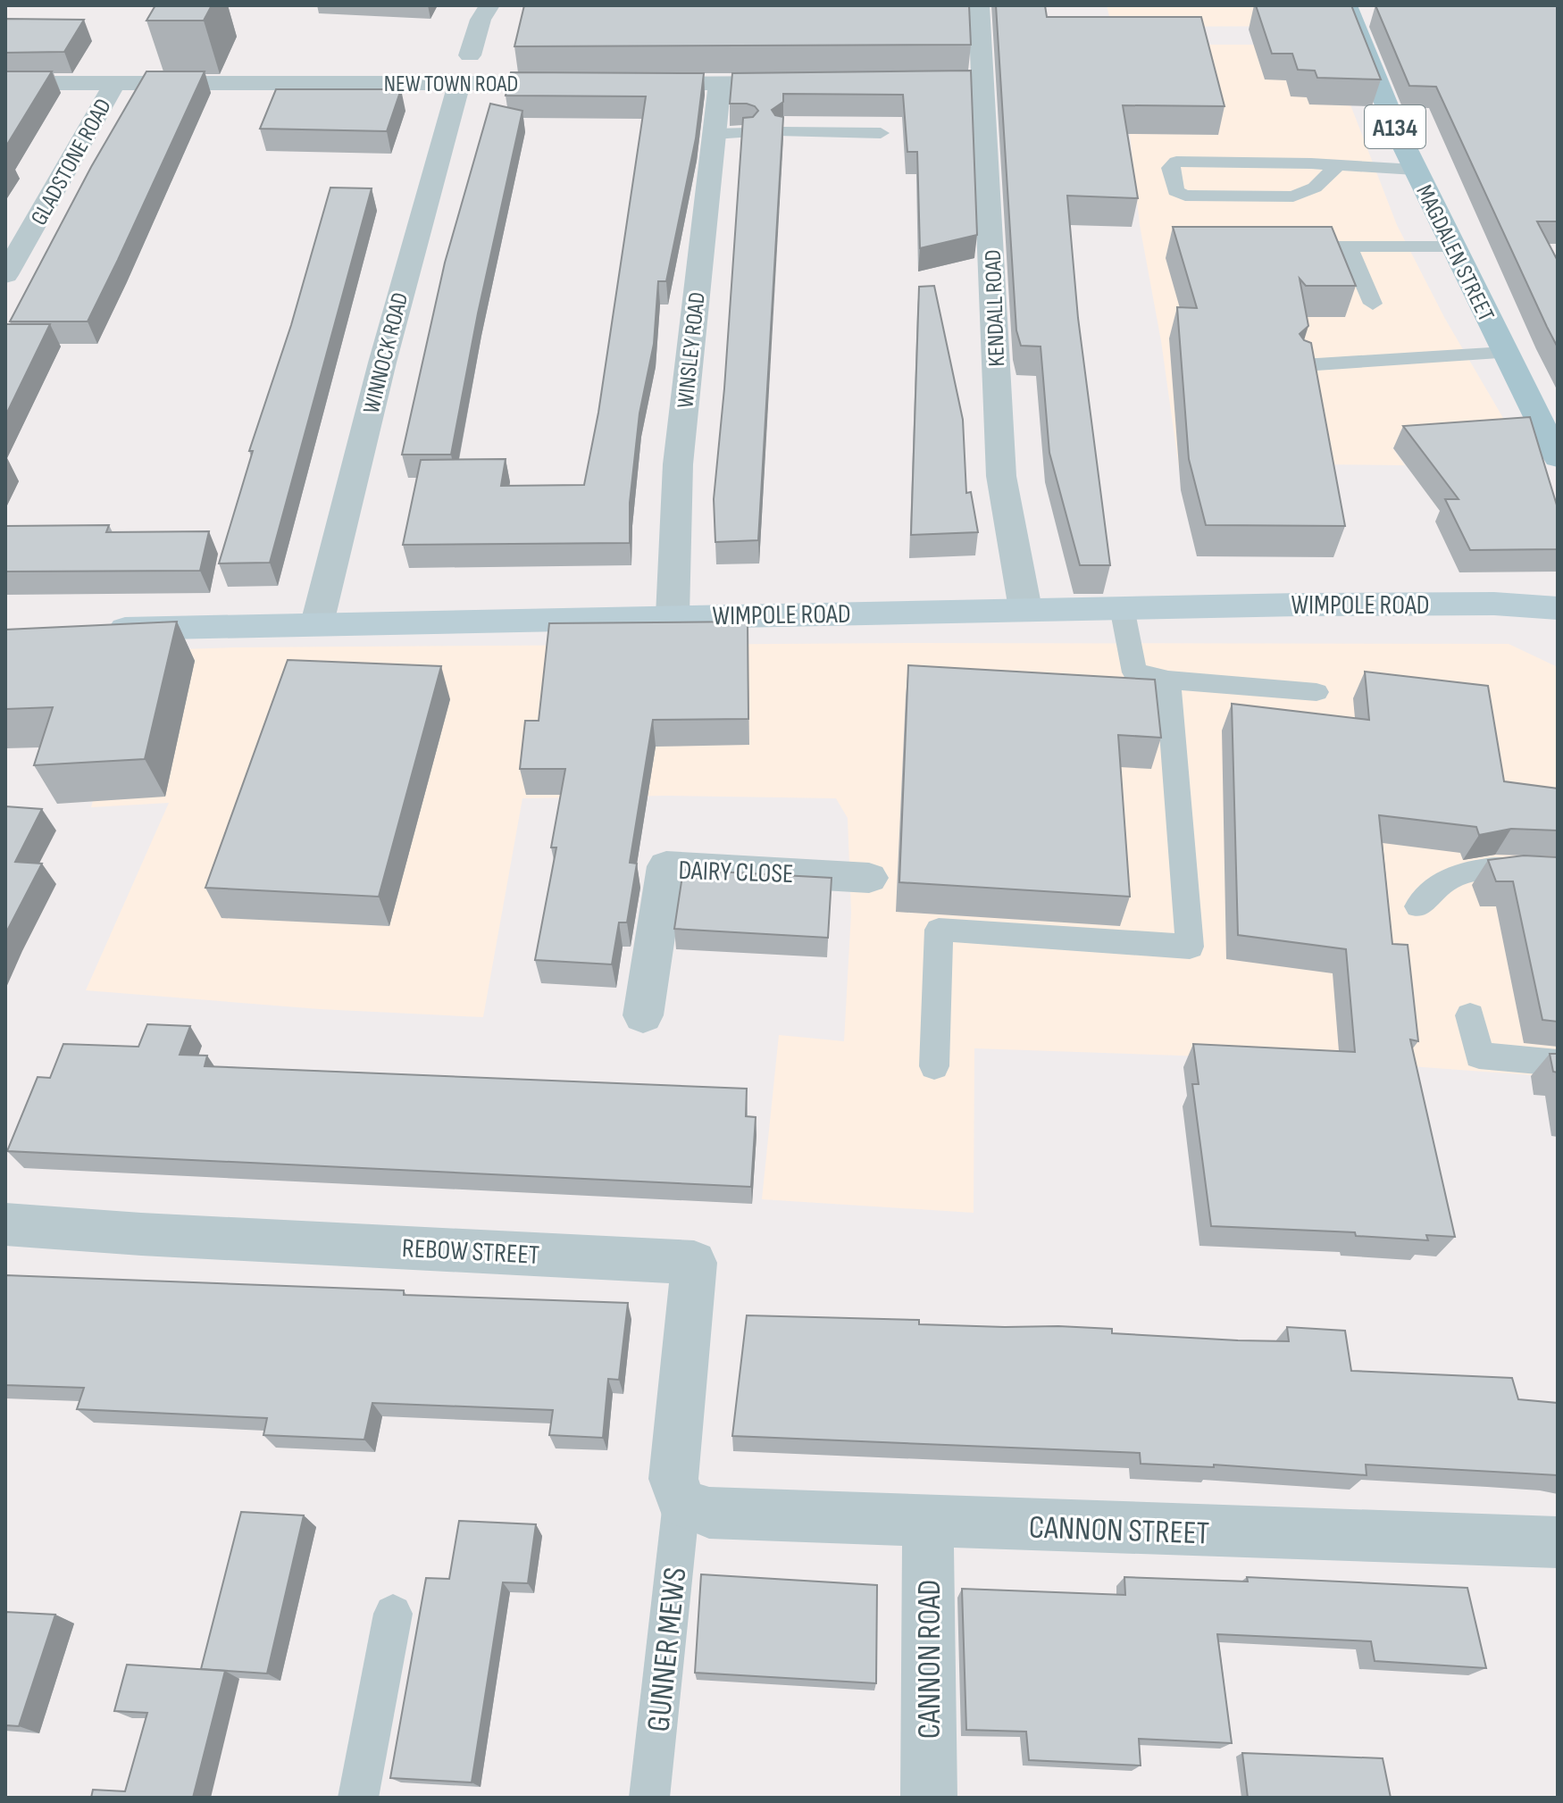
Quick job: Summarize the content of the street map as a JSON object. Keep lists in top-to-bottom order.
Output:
{
  "streets": {
    "main road": ["A134", "MAGDALEN STREET"],
    "street": [
      "NEW TOWN ROAD",
      "GLADSTONE ROAD",
      "KENDALL ROAD",
      "WINSLEY ROAD",
      "WINNOCK ROAD",
      "WIMPOLE ROAD",
      "DAIRY CLOSE",
      "REBOW STREET",
      "CANNON STREET",
      "CANNON ROAD"
    ],
    "lane": ["GUNNER MEWS"]
  },
  "crossings": [
    ["NEW TOWN ROAD", "GLADSTONE ROAD"],
    ["NEW TOWN ROAD", "WINNOCK ROAD"],
    ["KENDALL ROAD", "WIMPOLE ROAD"],
    ["WINSLEY ROAD", "WIMPOLE ROAD"],
    ["WINNOCK ROAD", "WIMPOLE ROAD"],
    ["REBOW STREET", "CANNON STREET"],
    ["REBOW STREET", "GUNNER MEWS"],
    ["CANNON STREET", "GUNNER MEWS"],
    ["CANNON STREET", "CANNON ROAD"]
  ]
}
